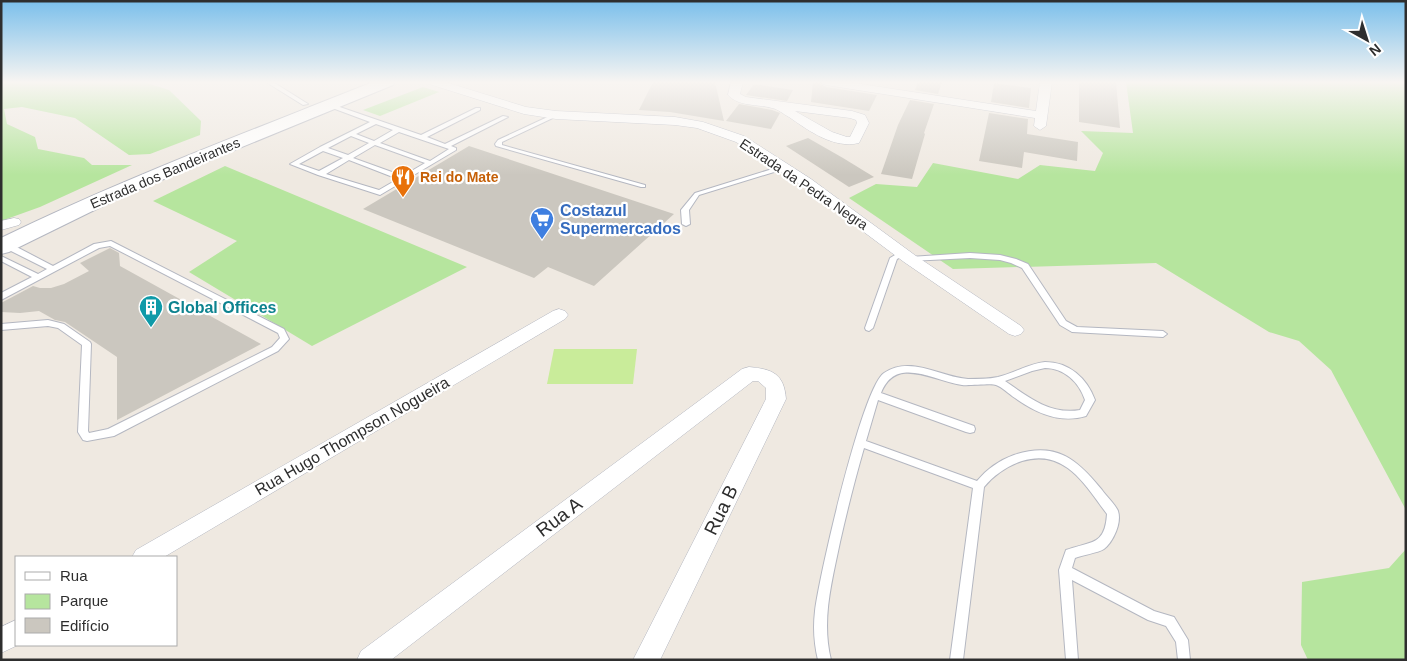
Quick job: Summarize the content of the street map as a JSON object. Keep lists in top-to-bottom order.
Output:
{
  "streets": {
    "main road": ["Estrada dos Bandeirantes"],
    "street": [
      "Estrada da Pedra Negra",
      "Rua Hugo Thompson Nogueira",
      "Rua B",
      "Rua A"
    ]
  },
  "crossings": [
    ["Rua B", "Rua A"]
  ],
  "places": {
    "restaurant": ["Rei do Mate"],
    "supermarket": ["Costazul Supermercados"],
    "building": ["Global Offices"]
  },
  "legend": ["Rua", "Parque", "Edifício"],
  "north": "bottom right"
}
